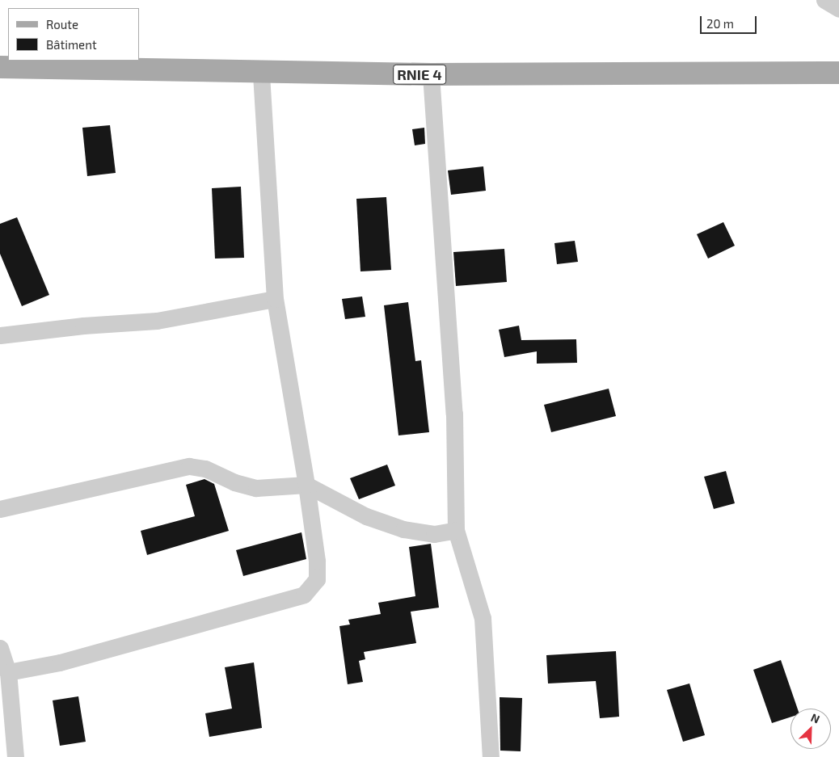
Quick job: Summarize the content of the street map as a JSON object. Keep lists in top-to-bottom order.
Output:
{
  "streets": {
    "main road": ["RNIE 4"]
  },
  "legend": ["Route", "Bâtiment"],
  "scale_bar": "20 m",
  "north": "top right"
}
